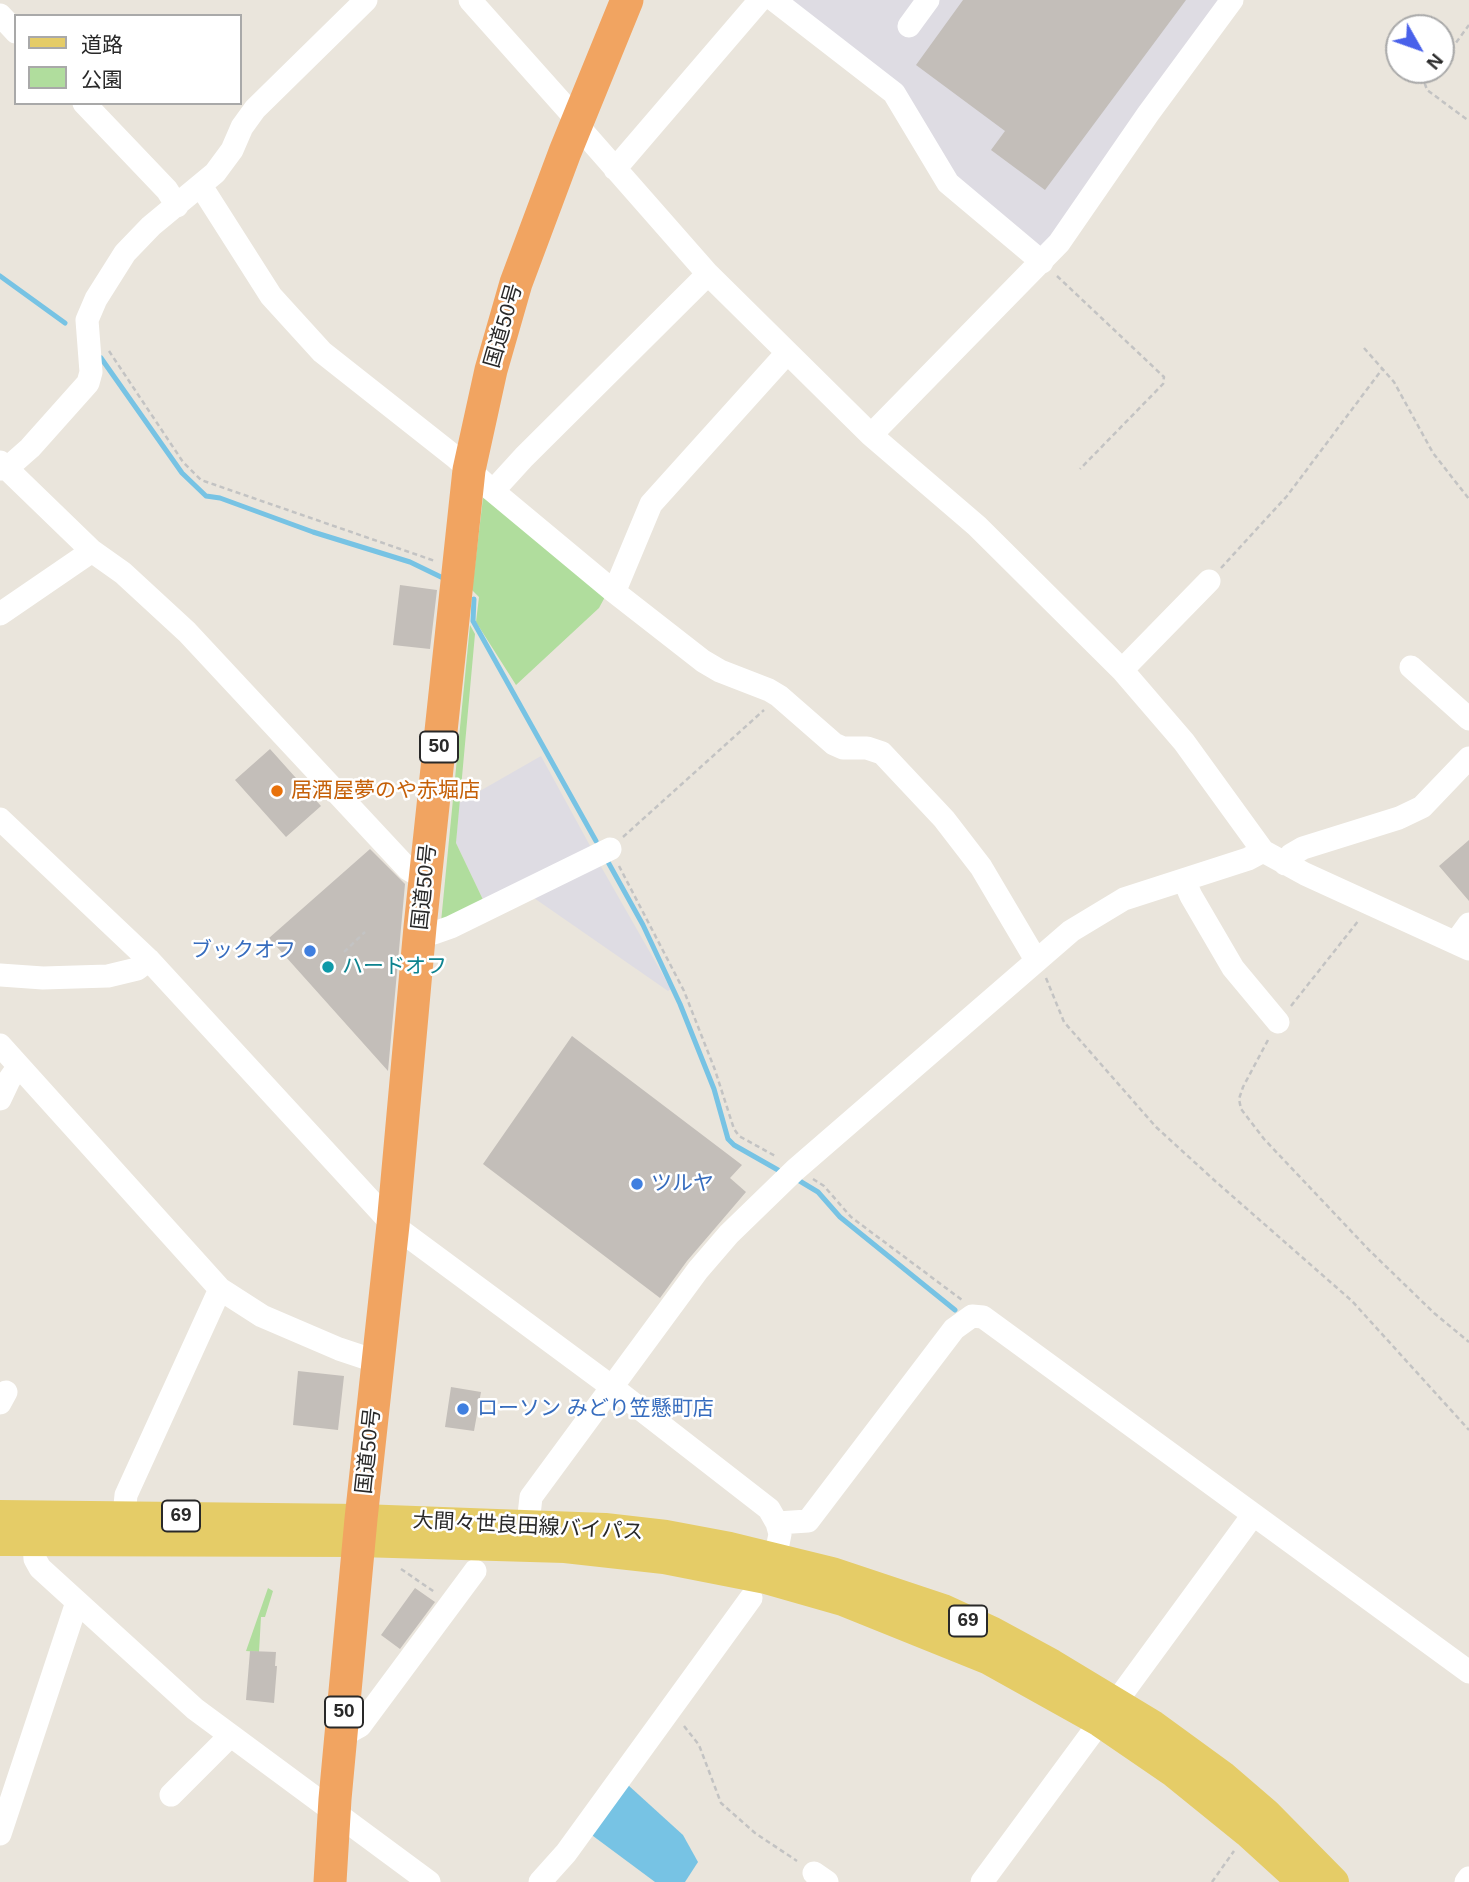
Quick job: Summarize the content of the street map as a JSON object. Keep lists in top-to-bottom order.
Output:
{
  "streets": {
    "highway": ["国道50号", "50"],
    "main road": ["69", "大間々世良田線バイパス"]
  },
  "crossings": [
    ["国道50号", "大間々世良田線バイパス"]
  ],
  "places": [
    "居酒屋夢のや赤堀店",
    "ブックオフ",
    "ハードオフ",
    "ツルヤ",
    "ローソン みどり笠懸町店"
  ],
  "legend": ["道路", "公園"],
  "north": "bottom right"
}
